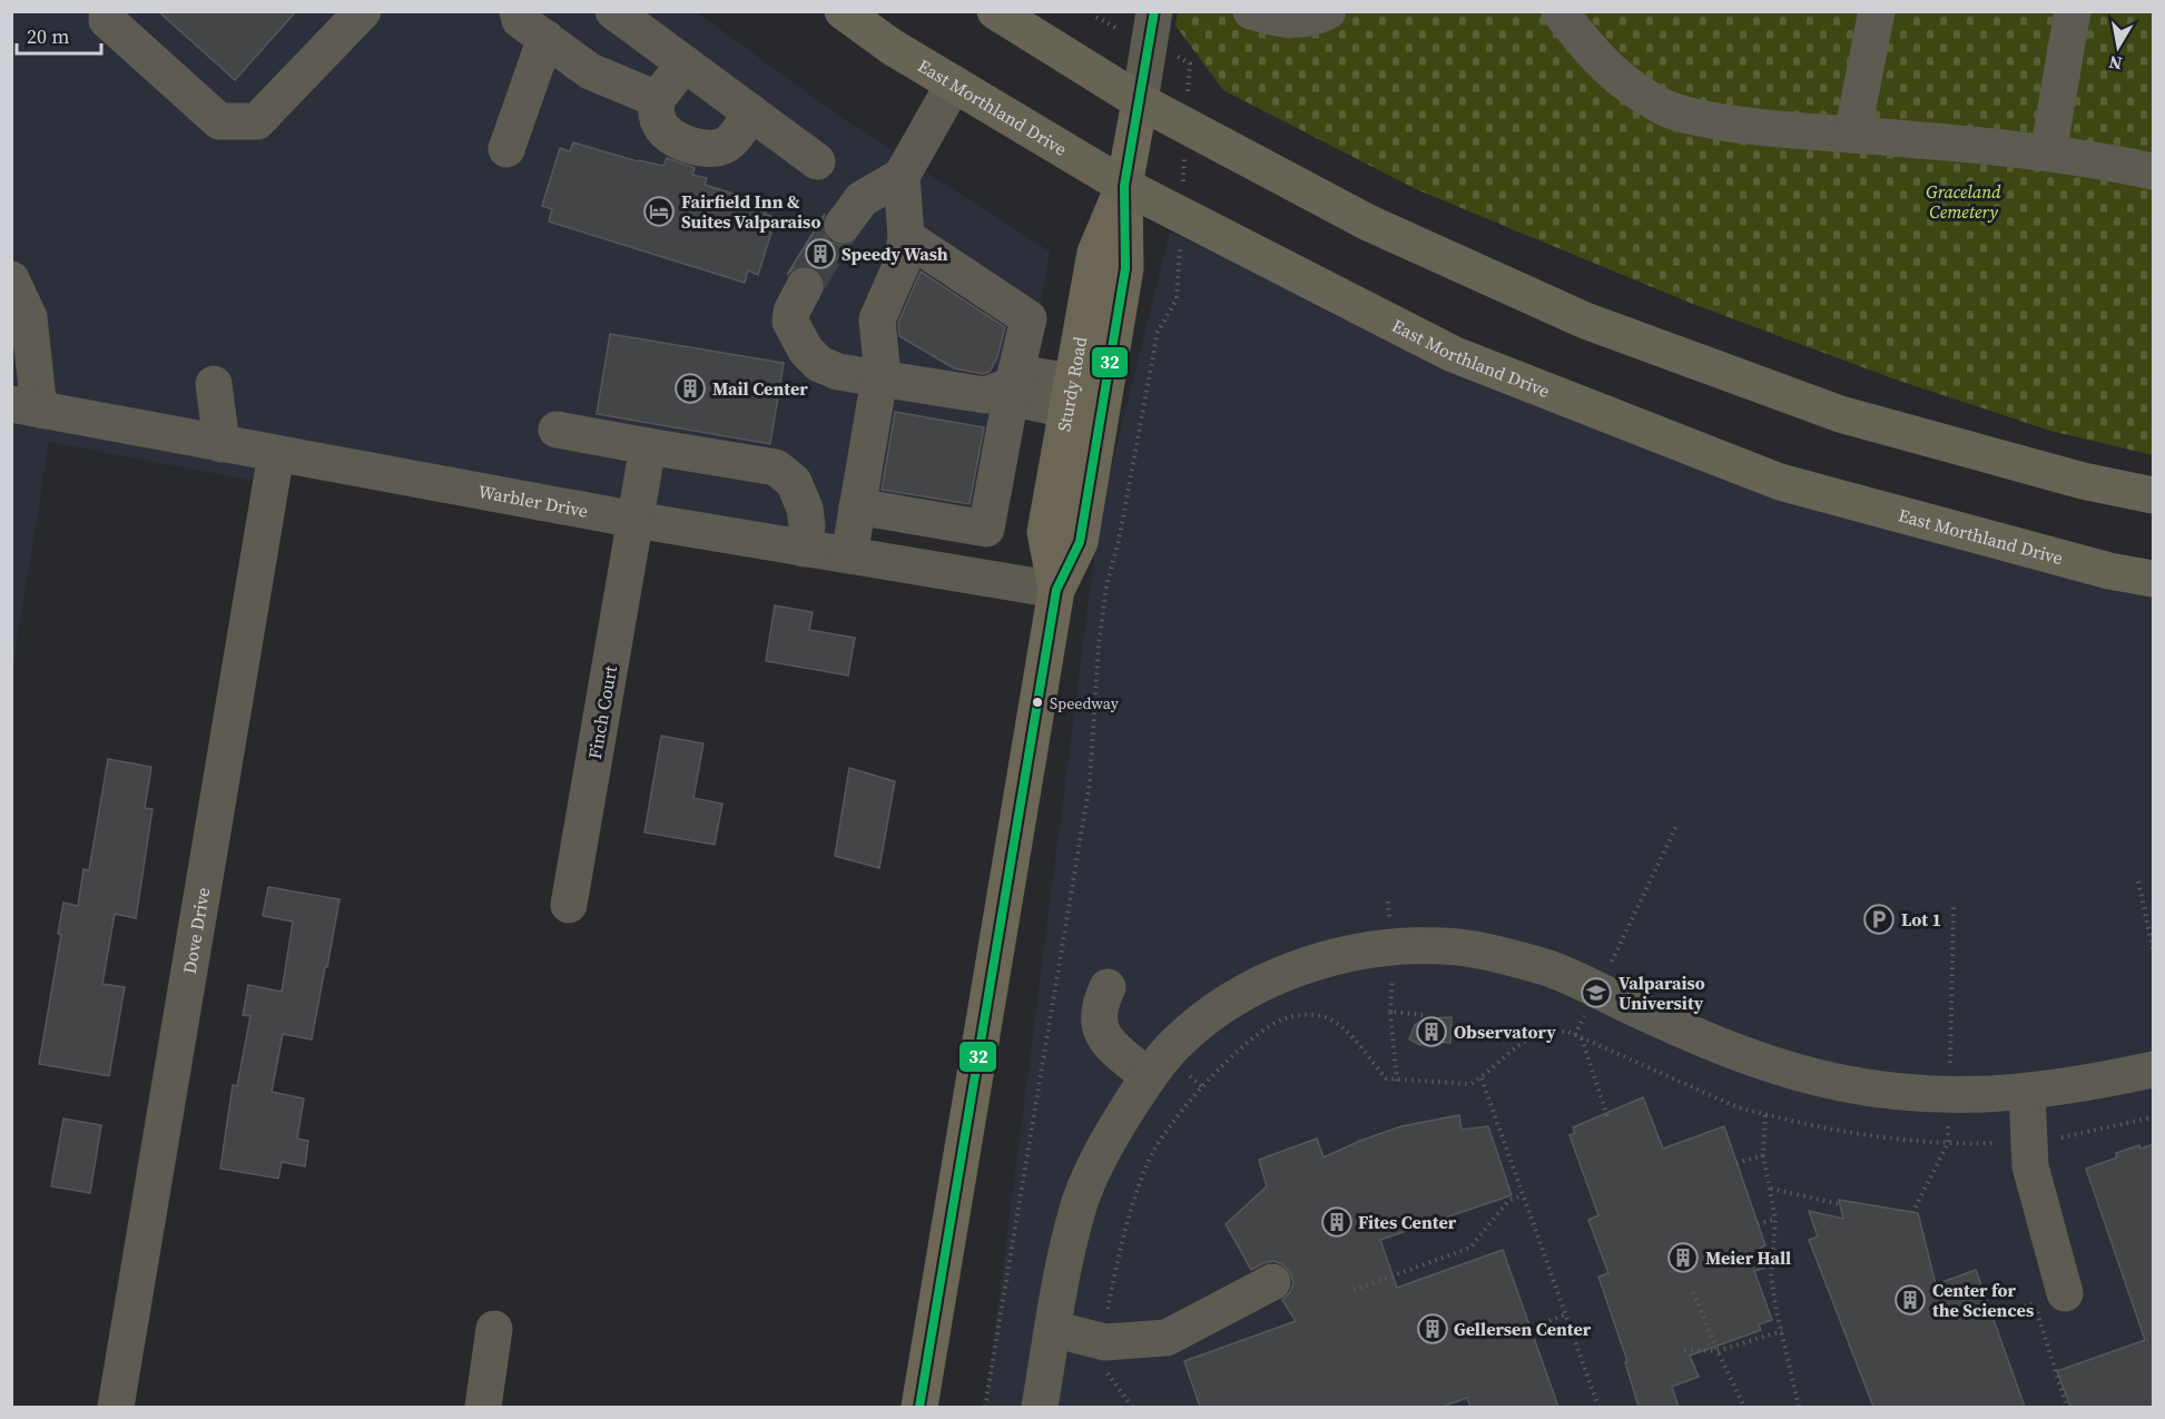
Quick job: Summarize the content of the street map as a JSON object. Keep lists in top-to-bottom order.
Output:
{
  "streets": {
    "highway": ["East Morthland Drive"],
    "main road": ["Sturdy Road"],
    "street": ["Warbler Drive", "Finch Court", "Dove Drive"]
  },
  "crossings": [
    ["East Morthland Drive", "Sturdy Road"],
    ["Sturdy Road", "Warbler Drive"],
    ["Warbler Drive", "Finch Court"],
    ["Warbler Drive", "Dove Drive"]
  ],
  "parks": ["Graceland Cemetery"],
  "places": {
    "hotel": ["Fairfield Inn & Suites Valparaiso"],
    "building": [
      "Speedy Wash",
      "Mail Center",
      "Observatory",
      "Fites Center",
      "Meier Hall",
      "Center for the Sciences",
      "Gellersen Center"
    ],
    "other": ["Speedway"],
    "parking": ["Lot 1"],
    "school or university": ["Valparaiso University"]
  },
  "lines": ["transit line 32"],
  "scale_bar": "20 m",
  "north": "bottom"
}
